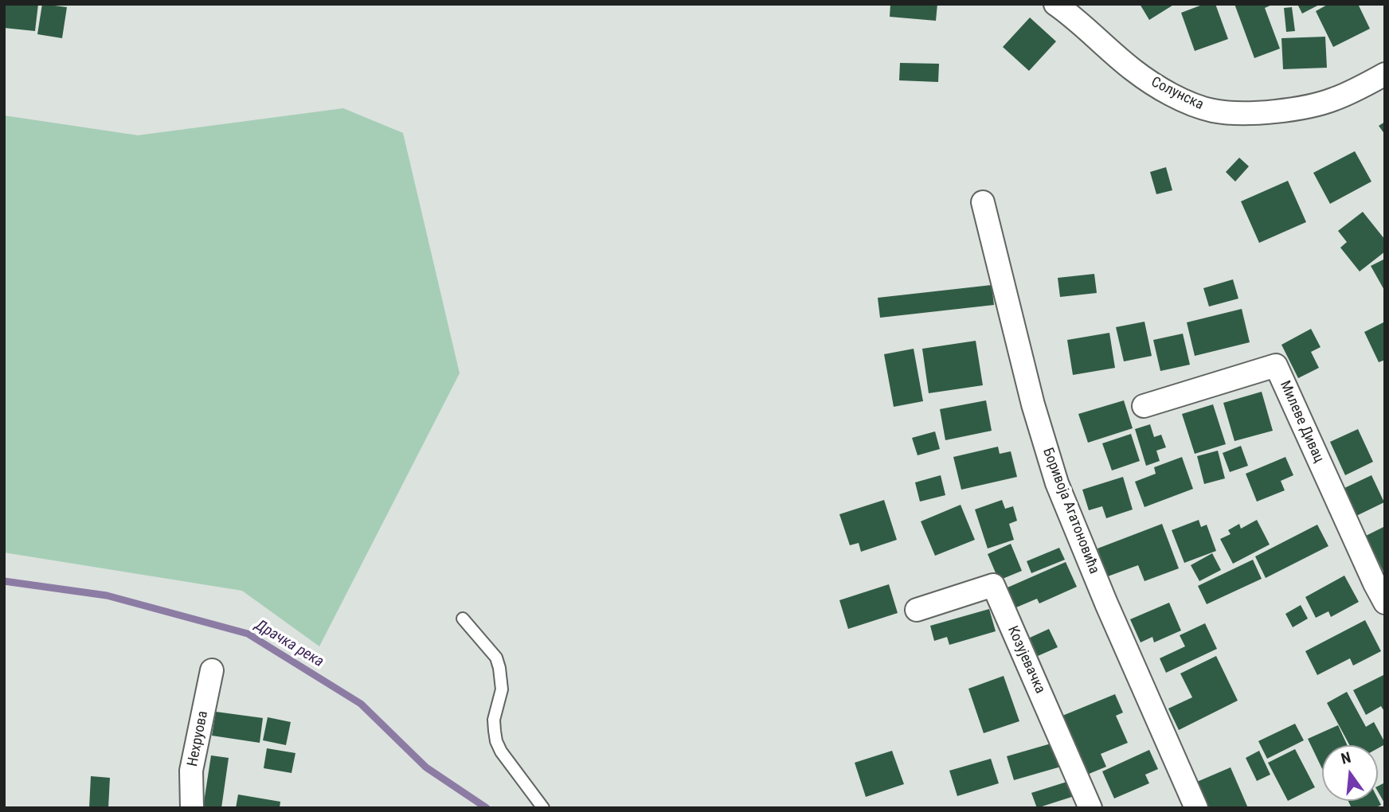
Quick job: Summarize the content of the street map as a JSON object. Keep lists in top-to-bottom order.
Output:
{
  "streets": {
    "street": [
      "Солунска",
      "Милеве Дивац",
      "Боривоја Агатоновића",
      "Козујевачка",
      "Нехруова"
    ]
  },
  "water": ["Драчка река"],
  "north": "top"
}
